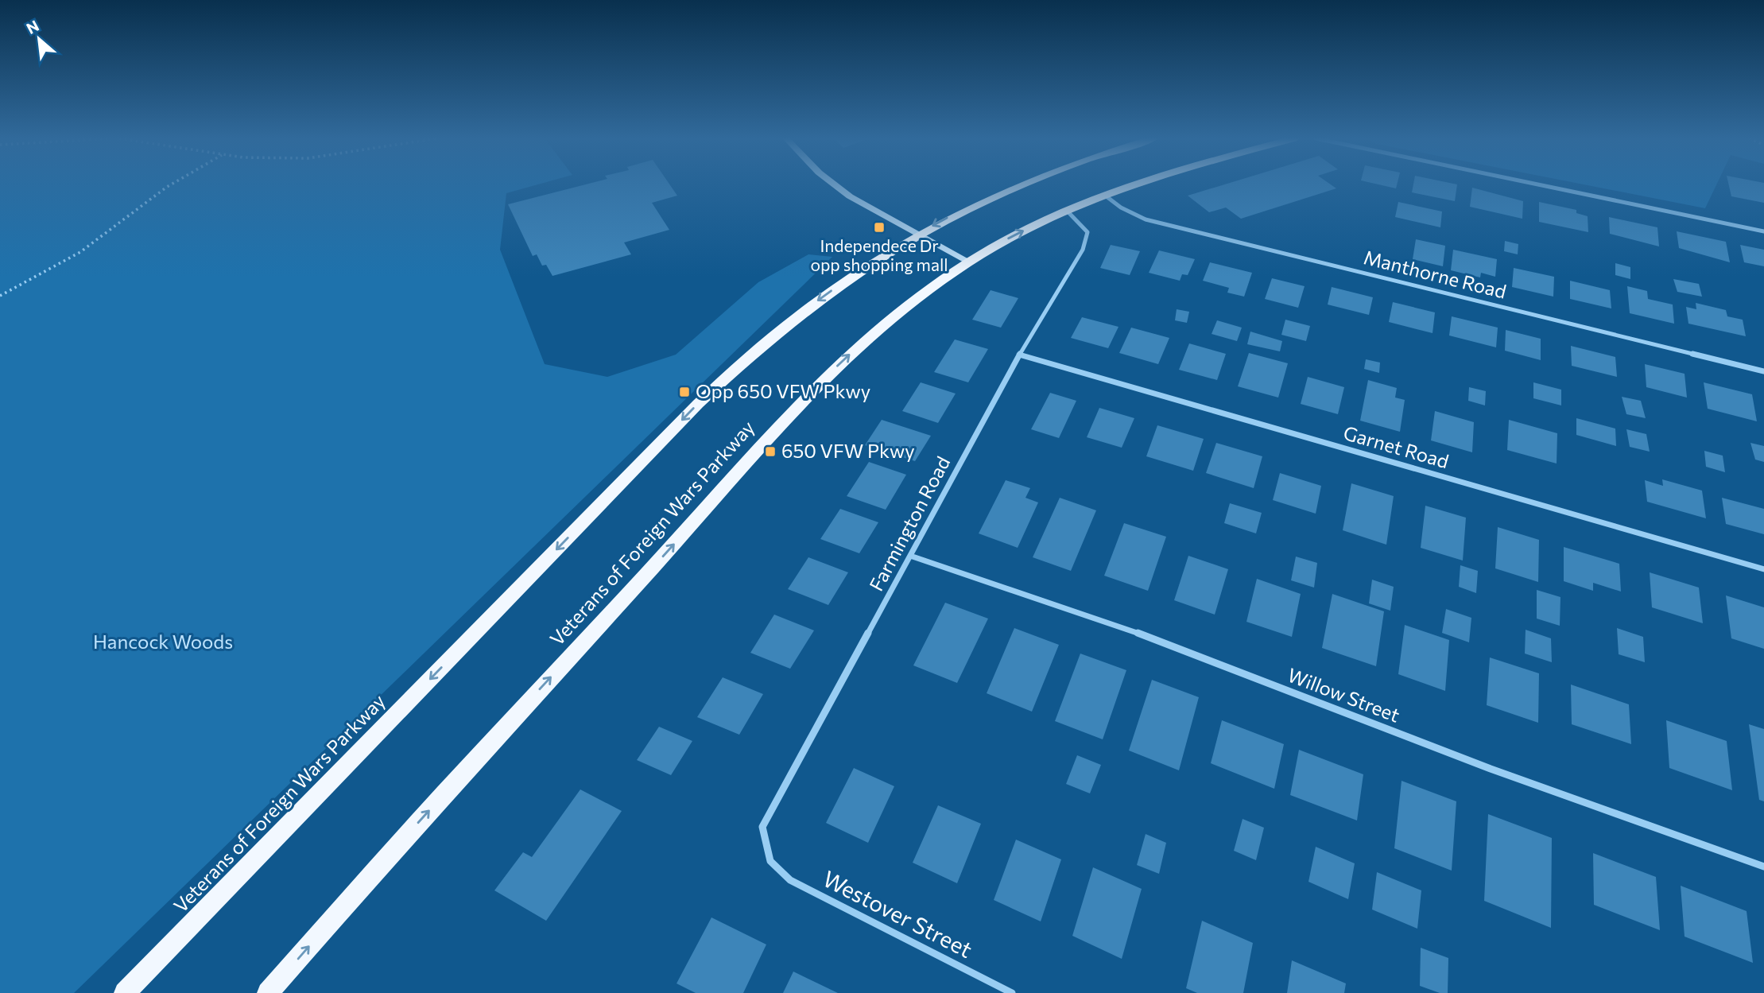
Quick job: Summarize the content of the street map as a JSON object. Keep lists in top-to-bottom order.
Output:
{
  "streets": {
    "highway": ["Veterans of Foreign Wars Parkway"],
    "street": [
      "Manthorne Road",
      "Garnet Road",
      "Farmington Road",
      "Willow Street",
      "Westover Street"
    ]
  },
  "crossings": [
    ["Manthorne Road", "Veterans of Foreign Wars Parkway"],
    ["Garnet Road", "Farmington Road"],
    ["Farmington Road", "Veterans of Foreign Wars Parkway"],
    ["Farmington Road", "Willow Street"],
    ["Farmington Road", "Westover Street"]
  ],
  "parks": ["Hancock Woods"],
  "places": {
    "transit": ["Independece Dr opp shopping mall", "Opp 650 VFW Pkwy", "650 VFW Pkwy"]
  },
  "north": "top left"
}
